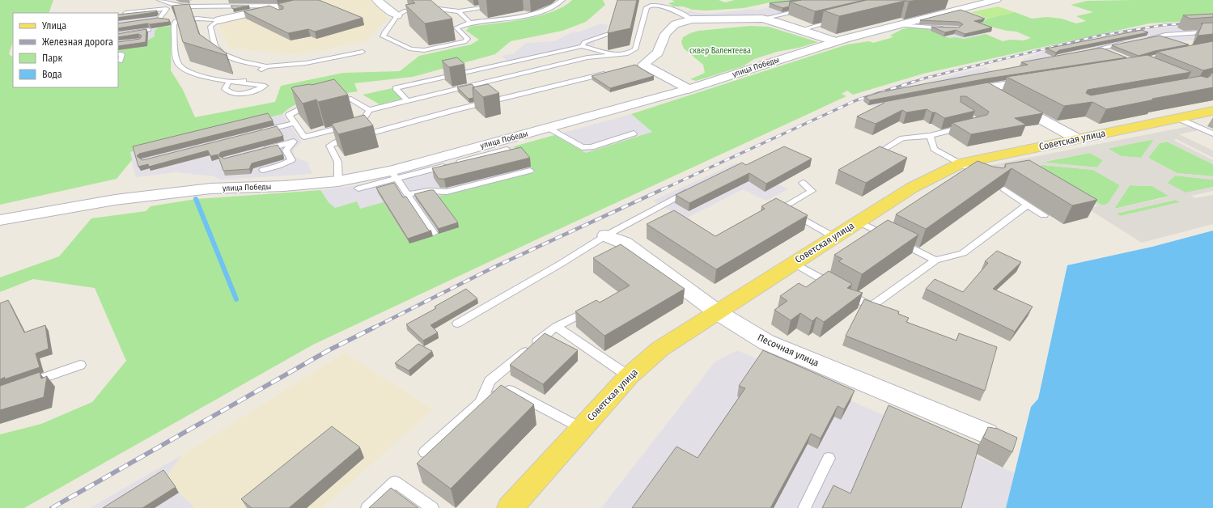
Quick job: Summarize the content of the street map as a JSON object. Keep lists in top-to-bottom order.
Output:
{
  "streets": {
    "main road": ["Советская улица"],
    "street": ["улица Победы", "Песочная улица"]
  },
  "crossings": [
    ["Советская улица", "Песочная улица"]
  ],
  "parks": ["сквер Валентеева"],
  "legend": [
    "Улица",
    "Железная дорога",
    "Парк",
    "Вода"
  ]
}
